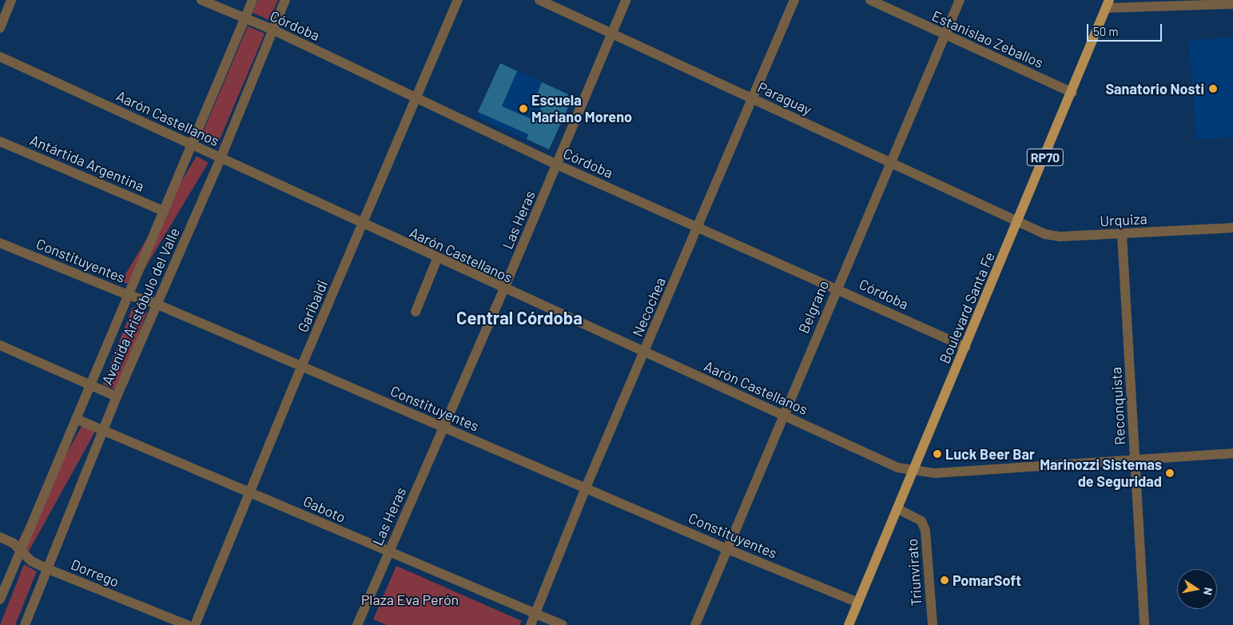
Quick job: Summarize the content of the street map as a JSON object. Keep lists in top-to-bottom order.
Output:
{
  "streets": {
    "main road": ["RP70", "Boulevard Santa Fe"],
    "street": [
      "Córdoba",
      "Estanislao Zeballos",
      "Paraguay",
      "Aarón Castellanos",
      "Antártida Argentina",
      "Las Heras",
      "Urquiza",
      "Constituyentes",
      "Avenida Aristóbulo del Valle",
      "Garibaldi",
      "Necochea",
      "Belgrano",
      "Reconquista",
      "Gaboto",
      "Triunvirato",
      "Dorrego"
    ]
  },
  "crossings": [
    ["Córdoba", "Las Heras"],
    ["Córdoba", "Avenida Aristóbulo del Valle"],
    ["Córdoba", "Garibaldi"],
    ["Córdoba", "Necochea"],
    ["Córdoba", "Belgrano"],
    ["Córdoba", "Boulevard Santa Fe"],
    ["Estanislao Zeballos", "Belgrano"],
    ["Estanislao Zeballos", "Boulevard Santa Fe"],
    ["Paraguay", "Las Heras"],
    ["Paraguay", "Urquiza"],
    ["Paraguay", "Necochea"],
    ["Paraguay", "Belgrano"],
    ["Paraguay", "Boulevard Santa Fe"],
    ["Aarón Castellanos", "Las Heras"],
    ["Aarón Castellanos", "Avenida Aristóbulo del Valle"],
    ["Aarón Castellanos", "Garibaldi"],
    ["Aarón Castellanos", "Necochea"],
    ["Aarón Castellanos", "Belgrano"],
    ["Aarón Castellanos", "Boulevard Santa Fe"],
    ["Aarón Castellanos", "Reconquista"],
    ["Antártida Argentina", "Avenida Aristóbulo del Valle"],
    ["Las Heras", "Constituyentes"],
    ["Las Heras", "Gaboto"],
    ["Urquiza", "Boulevard Santa Fe"],
    ["Urquiza", "Reconquista"],
    ["Constituyentes", "Avenida Aristóbulo del Valle"],
    ["Constituyentes", "Garibaldi"],
    ["Constituyentes", "Necochea"],
    ["Constituyentes", "Belgrano"],
    ["Constituyentes", "Boulevard Santa Fe"],
    ["Avenida Aristóbulo del Valle", "Gaboto"],
    ["Avenida Aristóbulo del Valle", "Dorrego"],
    ["Garibaldi", "Gaboto"],
    ["Necochea", "Gaboto"],
    ["Boulevard Santa Fe", "Triunvirato"]
  ],
  "districts": ["Central Córdoba"],
  "parks": ["Plaza Eva Perón"],
  "places": [
    "Sanatorio Nosti",
    "Escuela Mariano Moreno",
    "Luck Beer Bar",
    "Marinozzi Sistemas de Seguridad",
    "PomarSoft"
  ],
  "scale_bar": "50 m",
  "north": "right"
}
